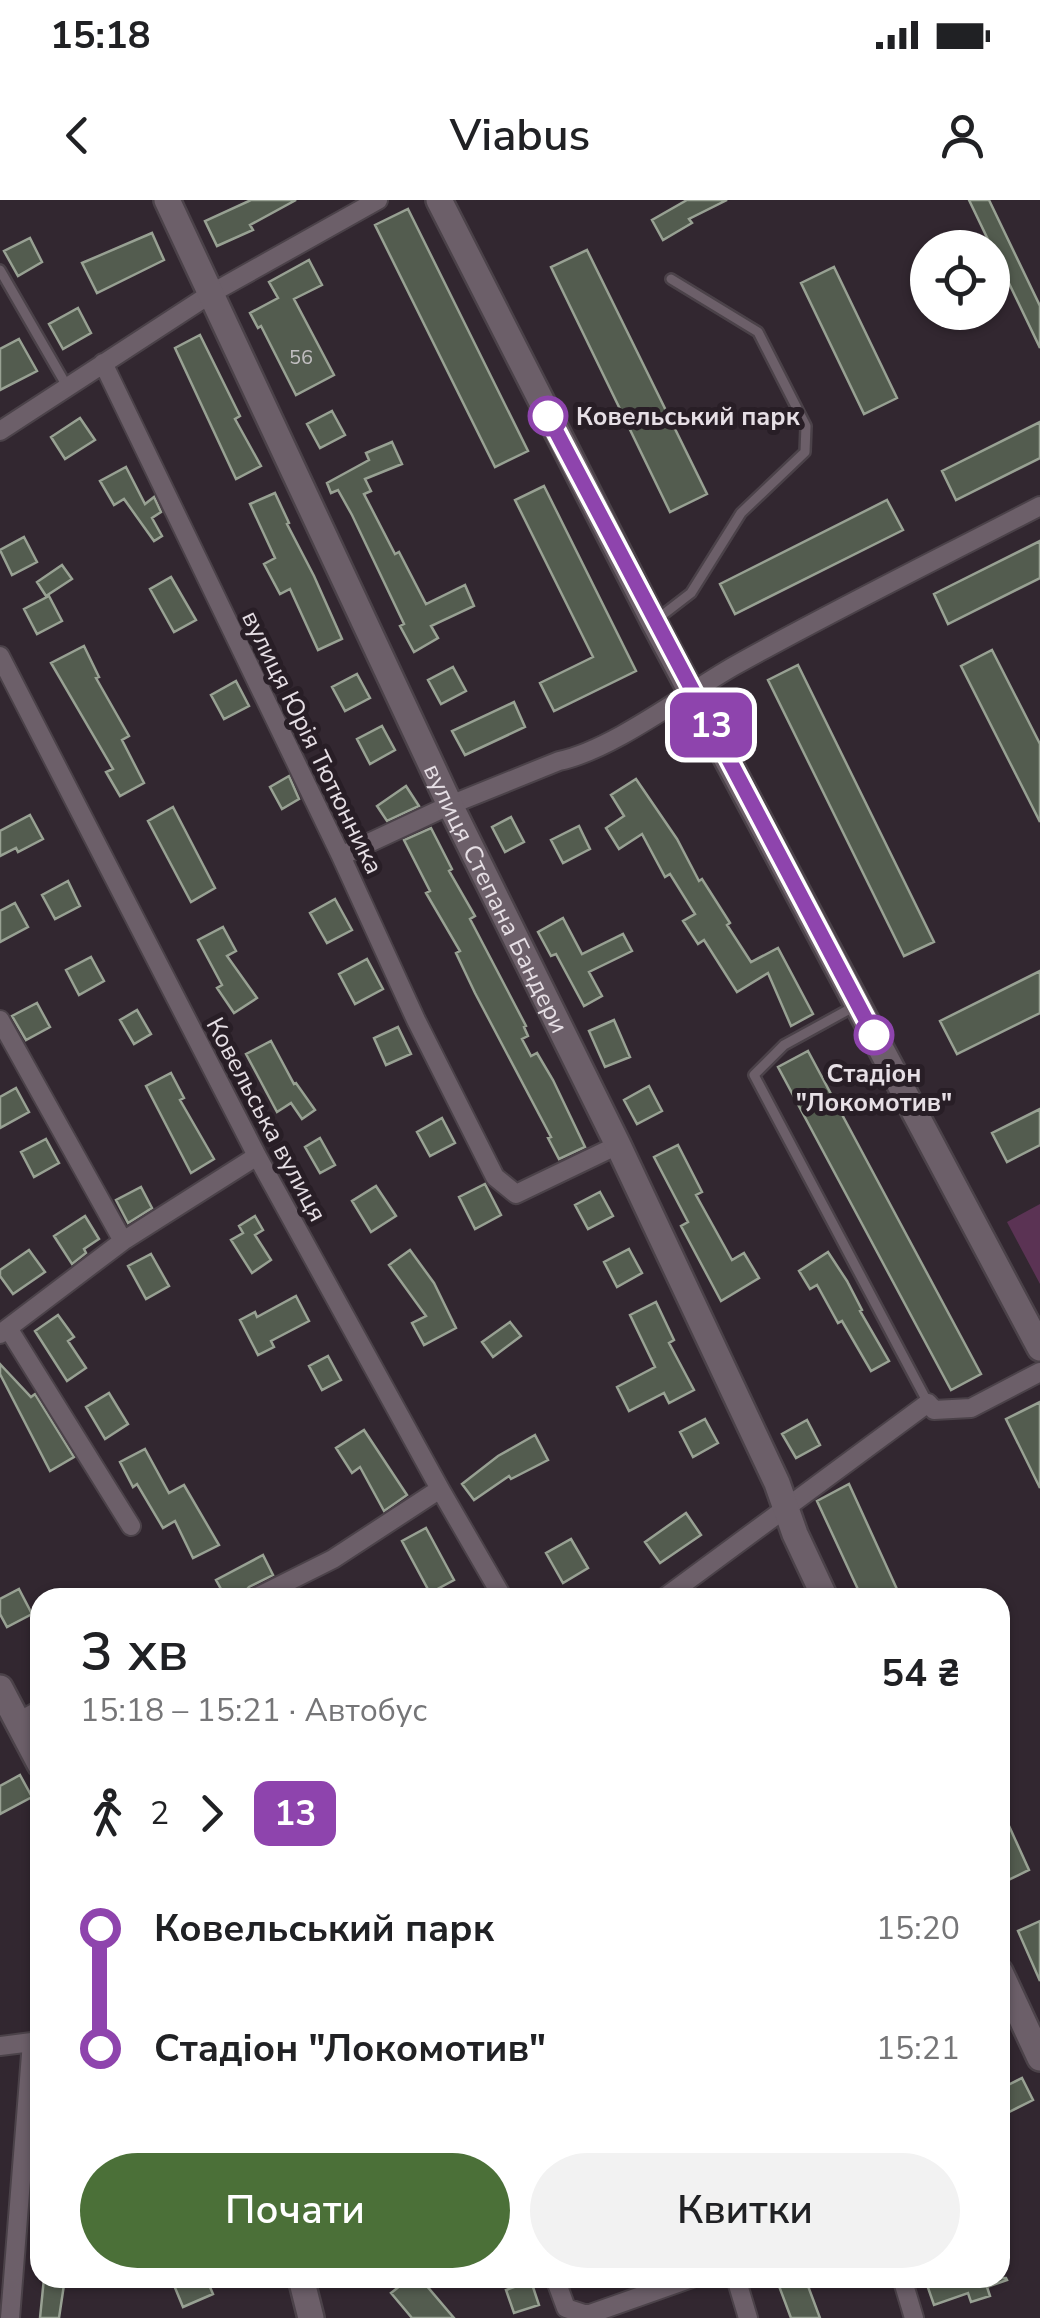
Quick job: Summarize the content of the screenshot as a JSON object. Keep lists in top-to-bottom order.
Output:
{
  "streets": {
    "street": ["вулиця Юрія Тютюнника", "вулиця Степана Бандери", "Ковельська вулиця"]
  },
  "crossings": [
    ["вулиця Юрія Тютюнника", "вулиця Степана Бандери"]
  ],
  "places": ["Ковельський парк", "Стадіон \"Локомотив\""],
  "lines": ["bus line 13"],
  "house_numbers": ["56"],
  "page": {
    "status": "15:18",
    "header": "Viabus",
    "on_map": "13",
    "heading": ["3 хв", "15:18 – 15:21 · Автобус", "54 ₴"],
    "legs": ["2", "13"],
    "list": [
      {
        "name": "Ковельський парк",
        "value": "15:20"
      },
      {
        "name": "Стадіон \"Локомотив\"",
        "value": "15:21"
      }
    ],
    "buttons": ["Почати", "Квитки"]
  }
}
